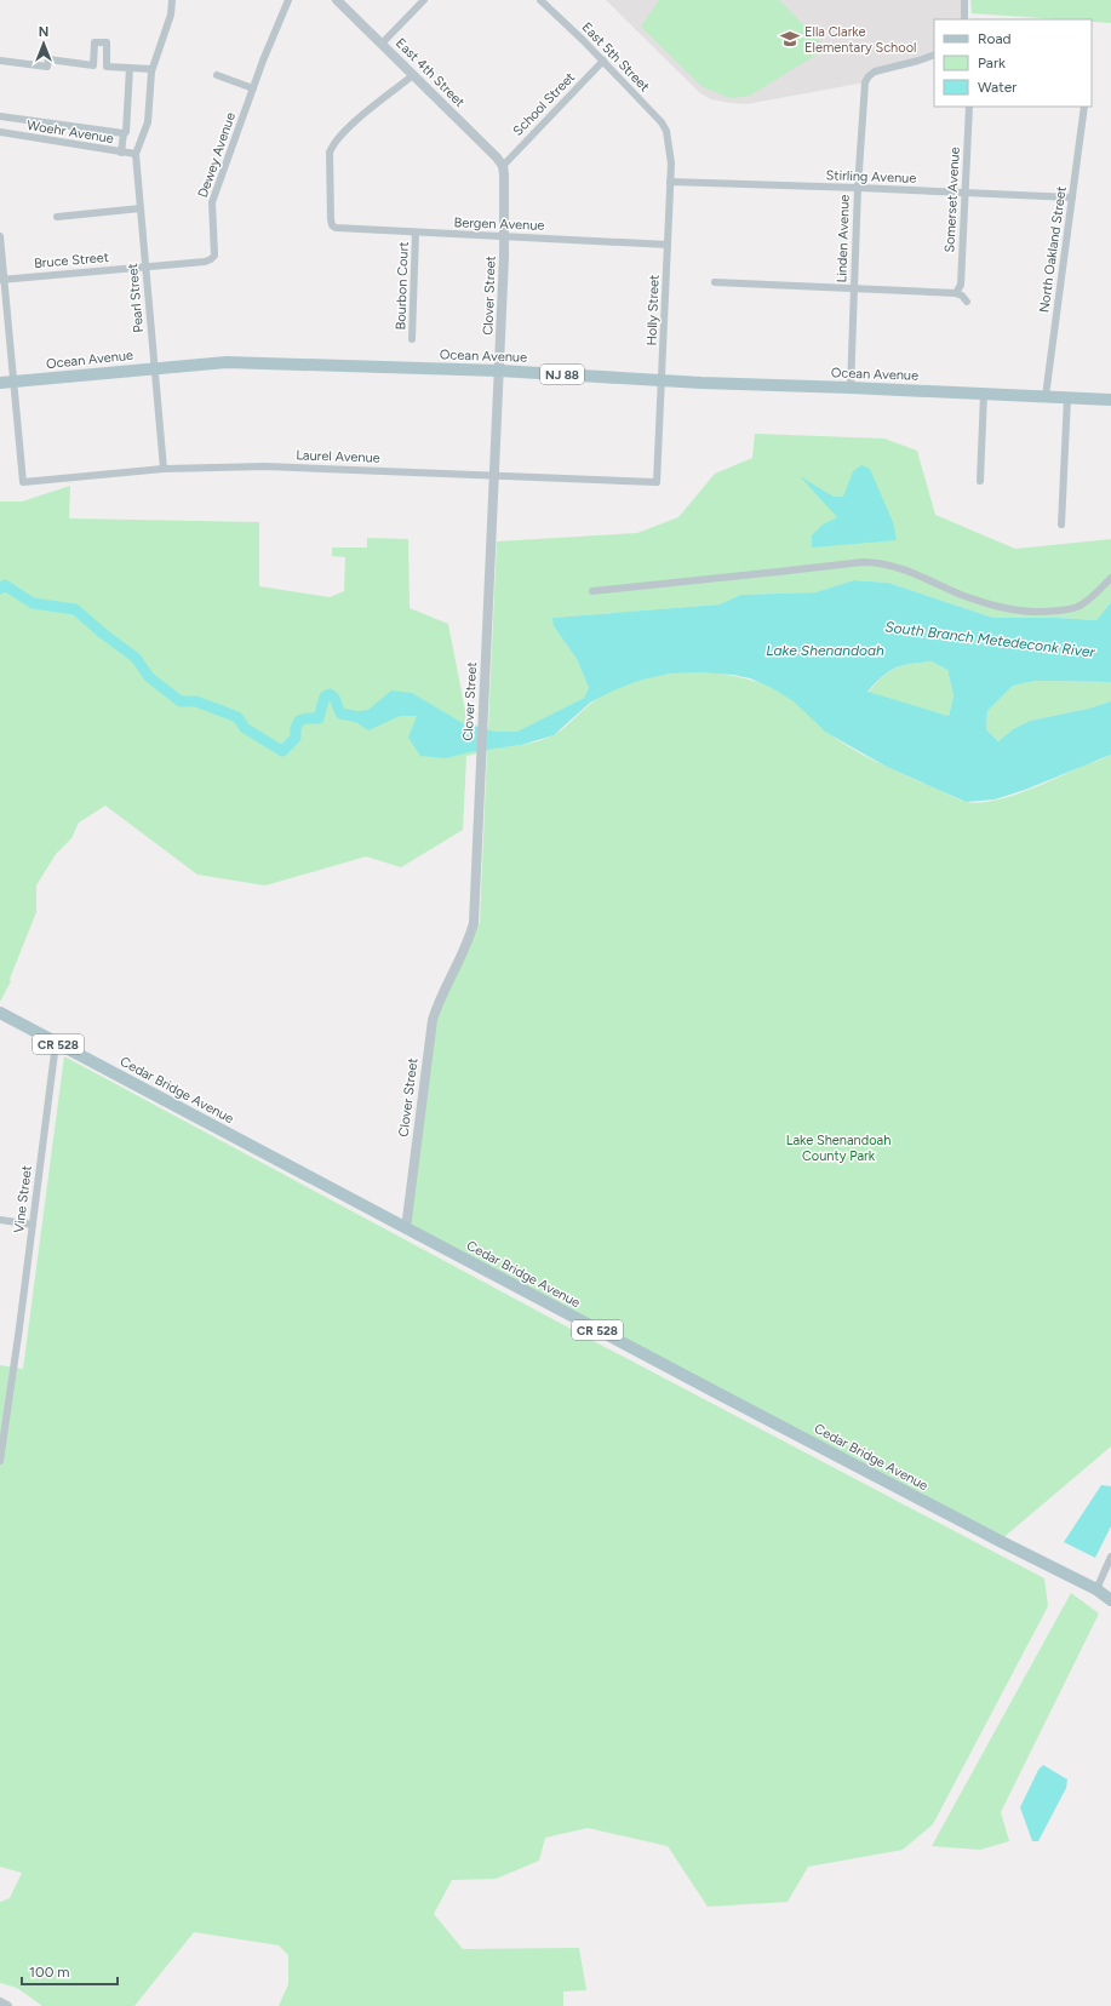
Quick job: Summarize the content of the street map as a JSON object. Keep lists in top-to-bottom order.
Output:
{
  "streets": {
    "main road": [
      "Ocean Avenue",
      "NJ 88",
      "CR 528",
      "Cedar Bridge Avenue"
    ],
    "street": [
      "East 5th Street",
      "East 4th Street",
      "School Street",
      "Woehr Avenue",
      "Dewey Avenue",
      "Stirling Avenue",
      "Somerset Avenue",
      "Bergen Avenue",
      "Linden Avenue",
      "North Oakland Street",
      "Bruce Street",
      "Bourbon Court",
      "Clover Street",
      "Pearl Street",
      "Holly Street",
      "Laurel Avenue",
      "Vine Street"
    ]
  },
  "crossings": [
    ["East 5th Street", "School Street"],
    ["East 5th Street", "Holly Street"],
    ["East 4th Street", "School Street"],
    ["East 4th Street", "Bergen Avenue"],
    ["East 4th Street", "Clover Street"],
    ["School Street", "Clover Street"],
    ["Woehr Avenue", "Pearl Street"],
    ["Dewey Avenue", "Bruce Street"],
    ["Dewey Avenue", "Pearl Street"],
    ["Stirling Avenue", "Somerset Avenue"],
    ["Stirling Avenue", "Linden Avenue"],
    ["Stirling Avenue", "North Oakland Street"],
    ["Stirling Avenue", "Holly Street"],
    ["Bergen Avenue", "Bourbon Court"],
    ["Bergen Avenue", "Clover Street"],
    ["Bergen Avenue", "Holly Street"],
    ["Linden Avenue", "Ocean Avenue"],
    ["North Oakland Street", "Ocean Avenue"],
    ["Bruce Street", "Pearl Street"],
    ["Clover Street", "Ocean Avenue"],
    ["Clover Street", "Laurel Avenue"],
    ["Clover Street", "Cedar Bridge Avenue"],
    ["Pearl Street", "Ocean Avenue"],
    ["Pearl Street", "Laurel Avenue"],
    ["Holly Street", "Ocean Avenue"],
    ["Holly Street", "Laurel Avenue"],
    ["Ocean Avenue", "Laurel Avenue"],
    ["Cedar Bridge Avenue", "Vine Street"]
  ],
  "water": ["South Branch Metedeconk River", "Lake Shenandoah"],
  "parks": ["Lake Shenandoah County Park"],
  "places": {
    "school or university": ["Ella Clarke Elementary School"]
  },
  "legend": ["Road", "Park", "Water"],
  "scale_bar": "100 m",
  "north": "top"
}
